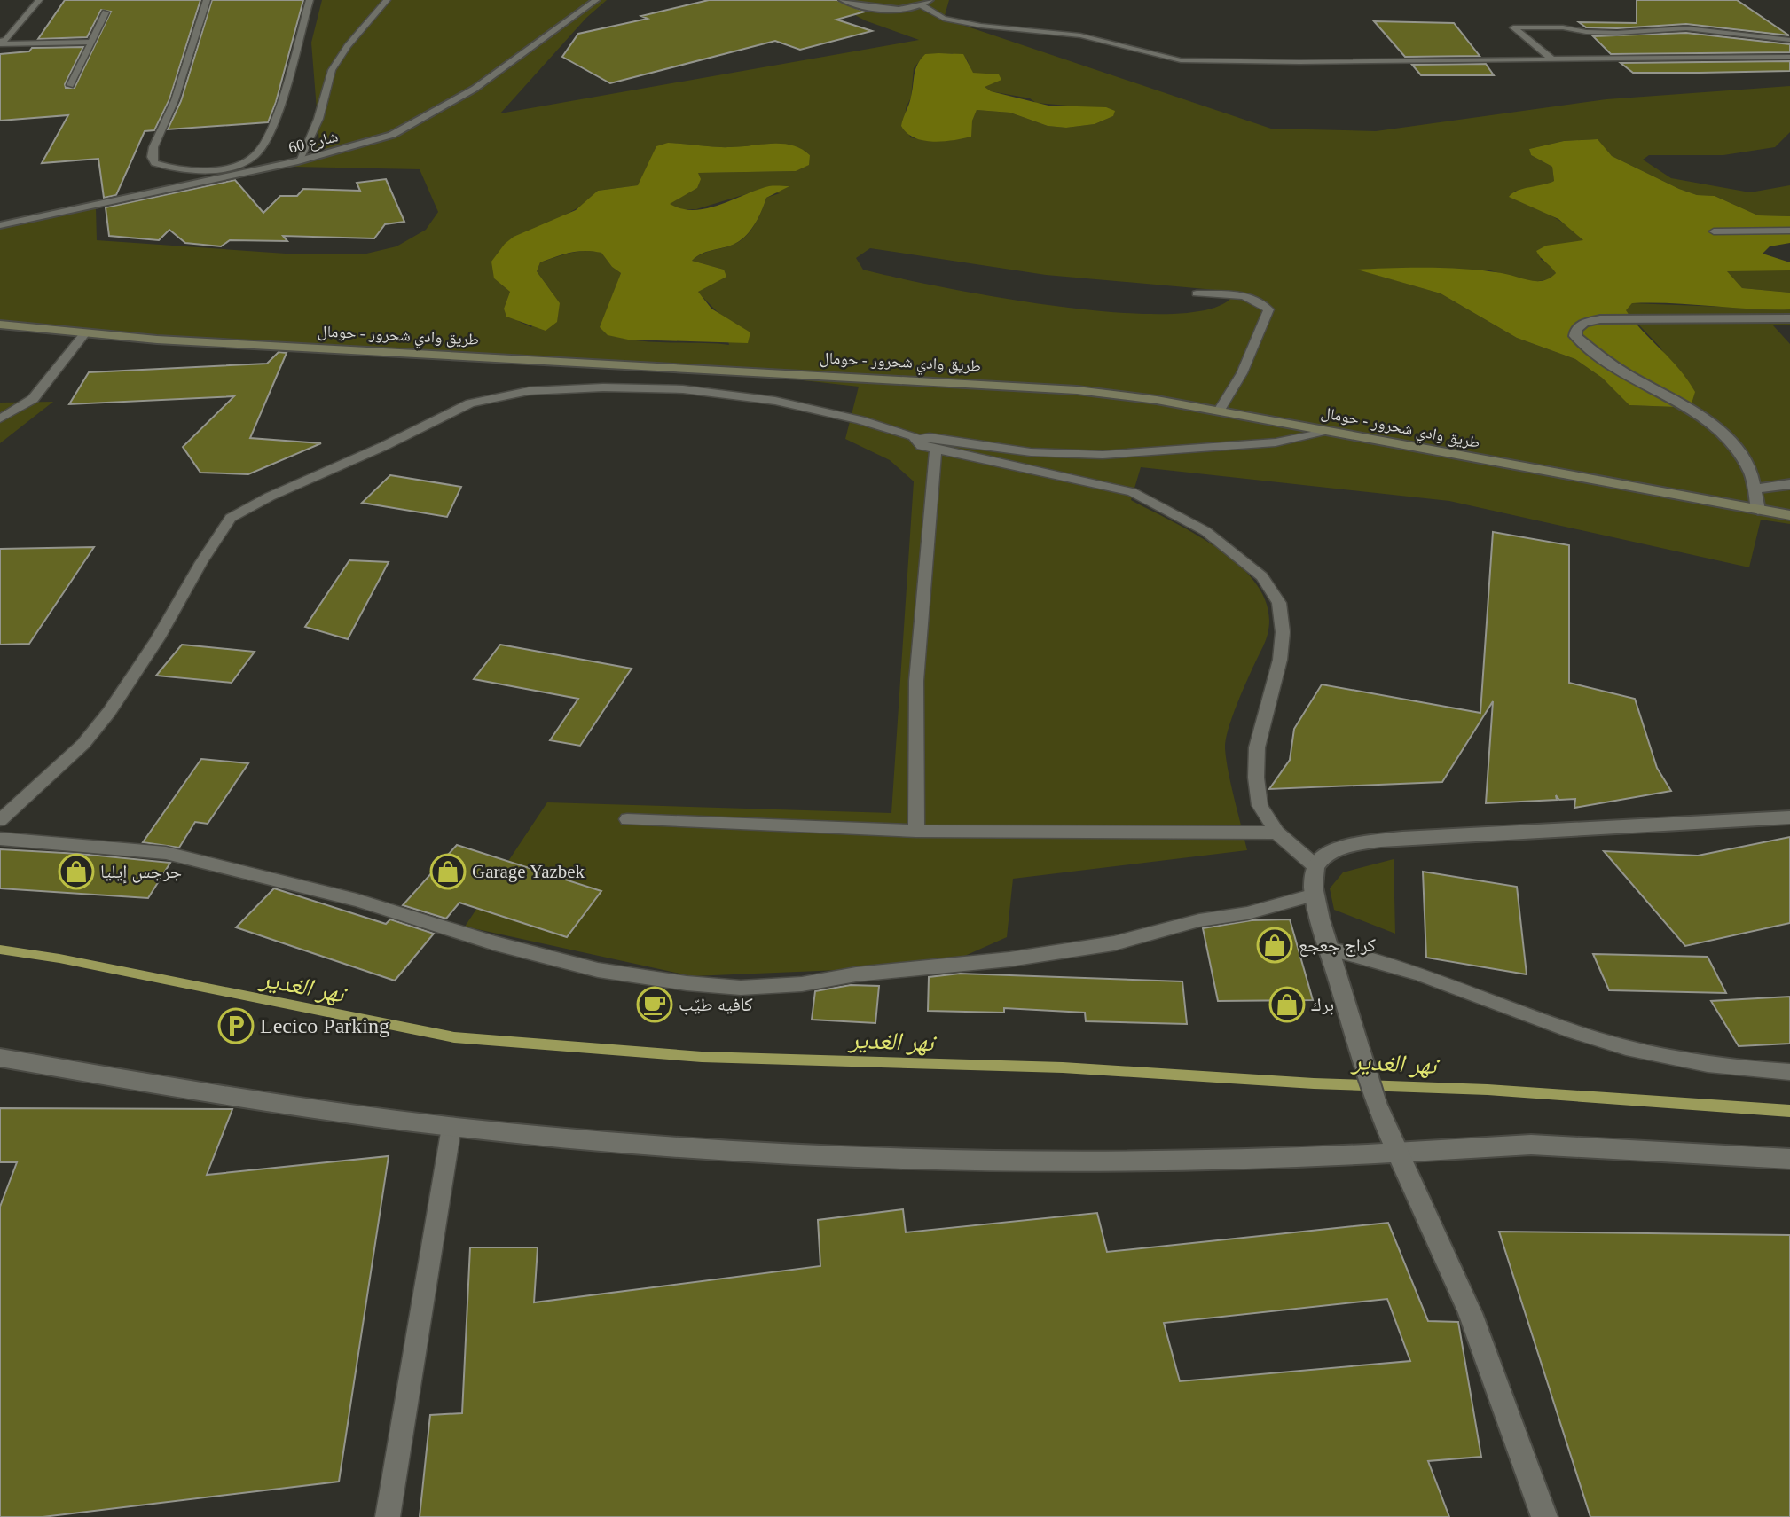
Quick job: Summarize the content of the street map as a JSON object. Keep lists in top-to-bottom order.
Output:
{
  "streets": {
    "main road": ["طريق وادي شحرور - حومال"],
    "street": ["شارع 60"]
  },
  "water": ["نهر الغدير"],
  "places": {
    "shop": [
      "جرجس إيليا",
      "Garage Yazbek",
      "كراج جعجع",
      "برك"
    ],
    "cafe": ["كافيه طيّب"],
    "parking": ["Lecico Parking"]
  }
}
